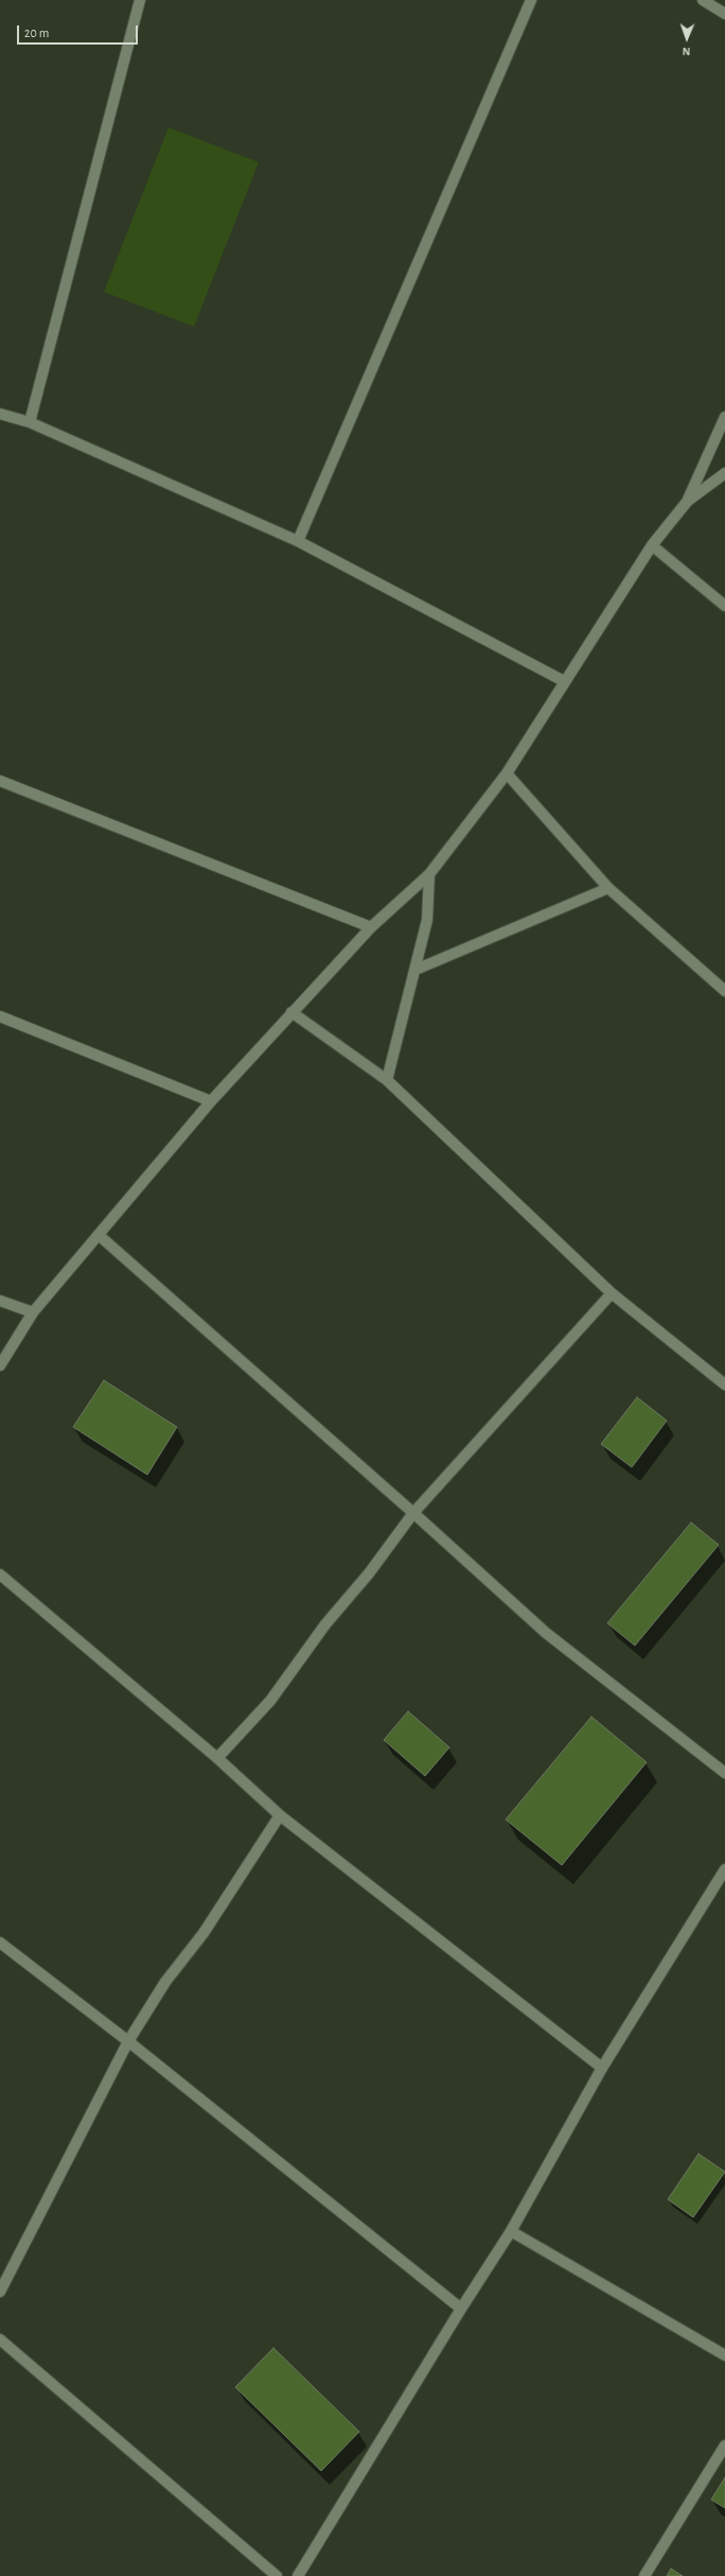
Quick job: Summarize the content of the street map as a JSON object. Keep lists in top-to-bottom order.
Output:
{
  "scale_bar": "20 m",
  "north": "bottom"
}
